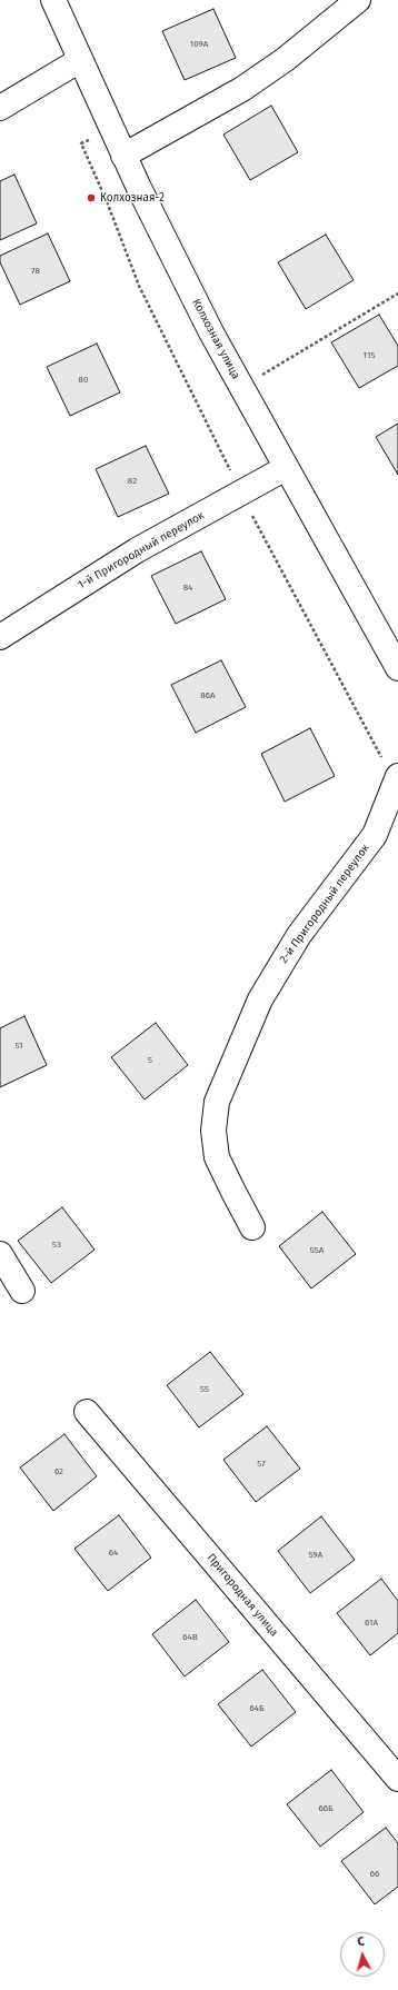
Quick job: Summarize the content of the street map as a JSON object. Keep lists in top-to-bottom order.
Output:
{
  "streets": {
    "street": [
      "Колхозная улица",
      "1-й Пригородный переулок",
      "2-й Пригородный переулок",
      "Пригородная улица"
    ]
  },
  "crossings": [
    ["Колхозная улица", "1-й Пригородный переулок"]
  ],
  "places": ["Колхозная-2"],
  "house_numbers": [
    "109А",
    "78",
    "115",
    "80",
    "82",
    "84",
    "86А",
    "51",
    "5",
    "53",
    "55А",
    "55",
    "57",
    "62",
    "64",
    "59А",
    "61А",
    "64В",
    "64Б",
    "66Б",
    "66"
  ],
  "north": "top"
}
